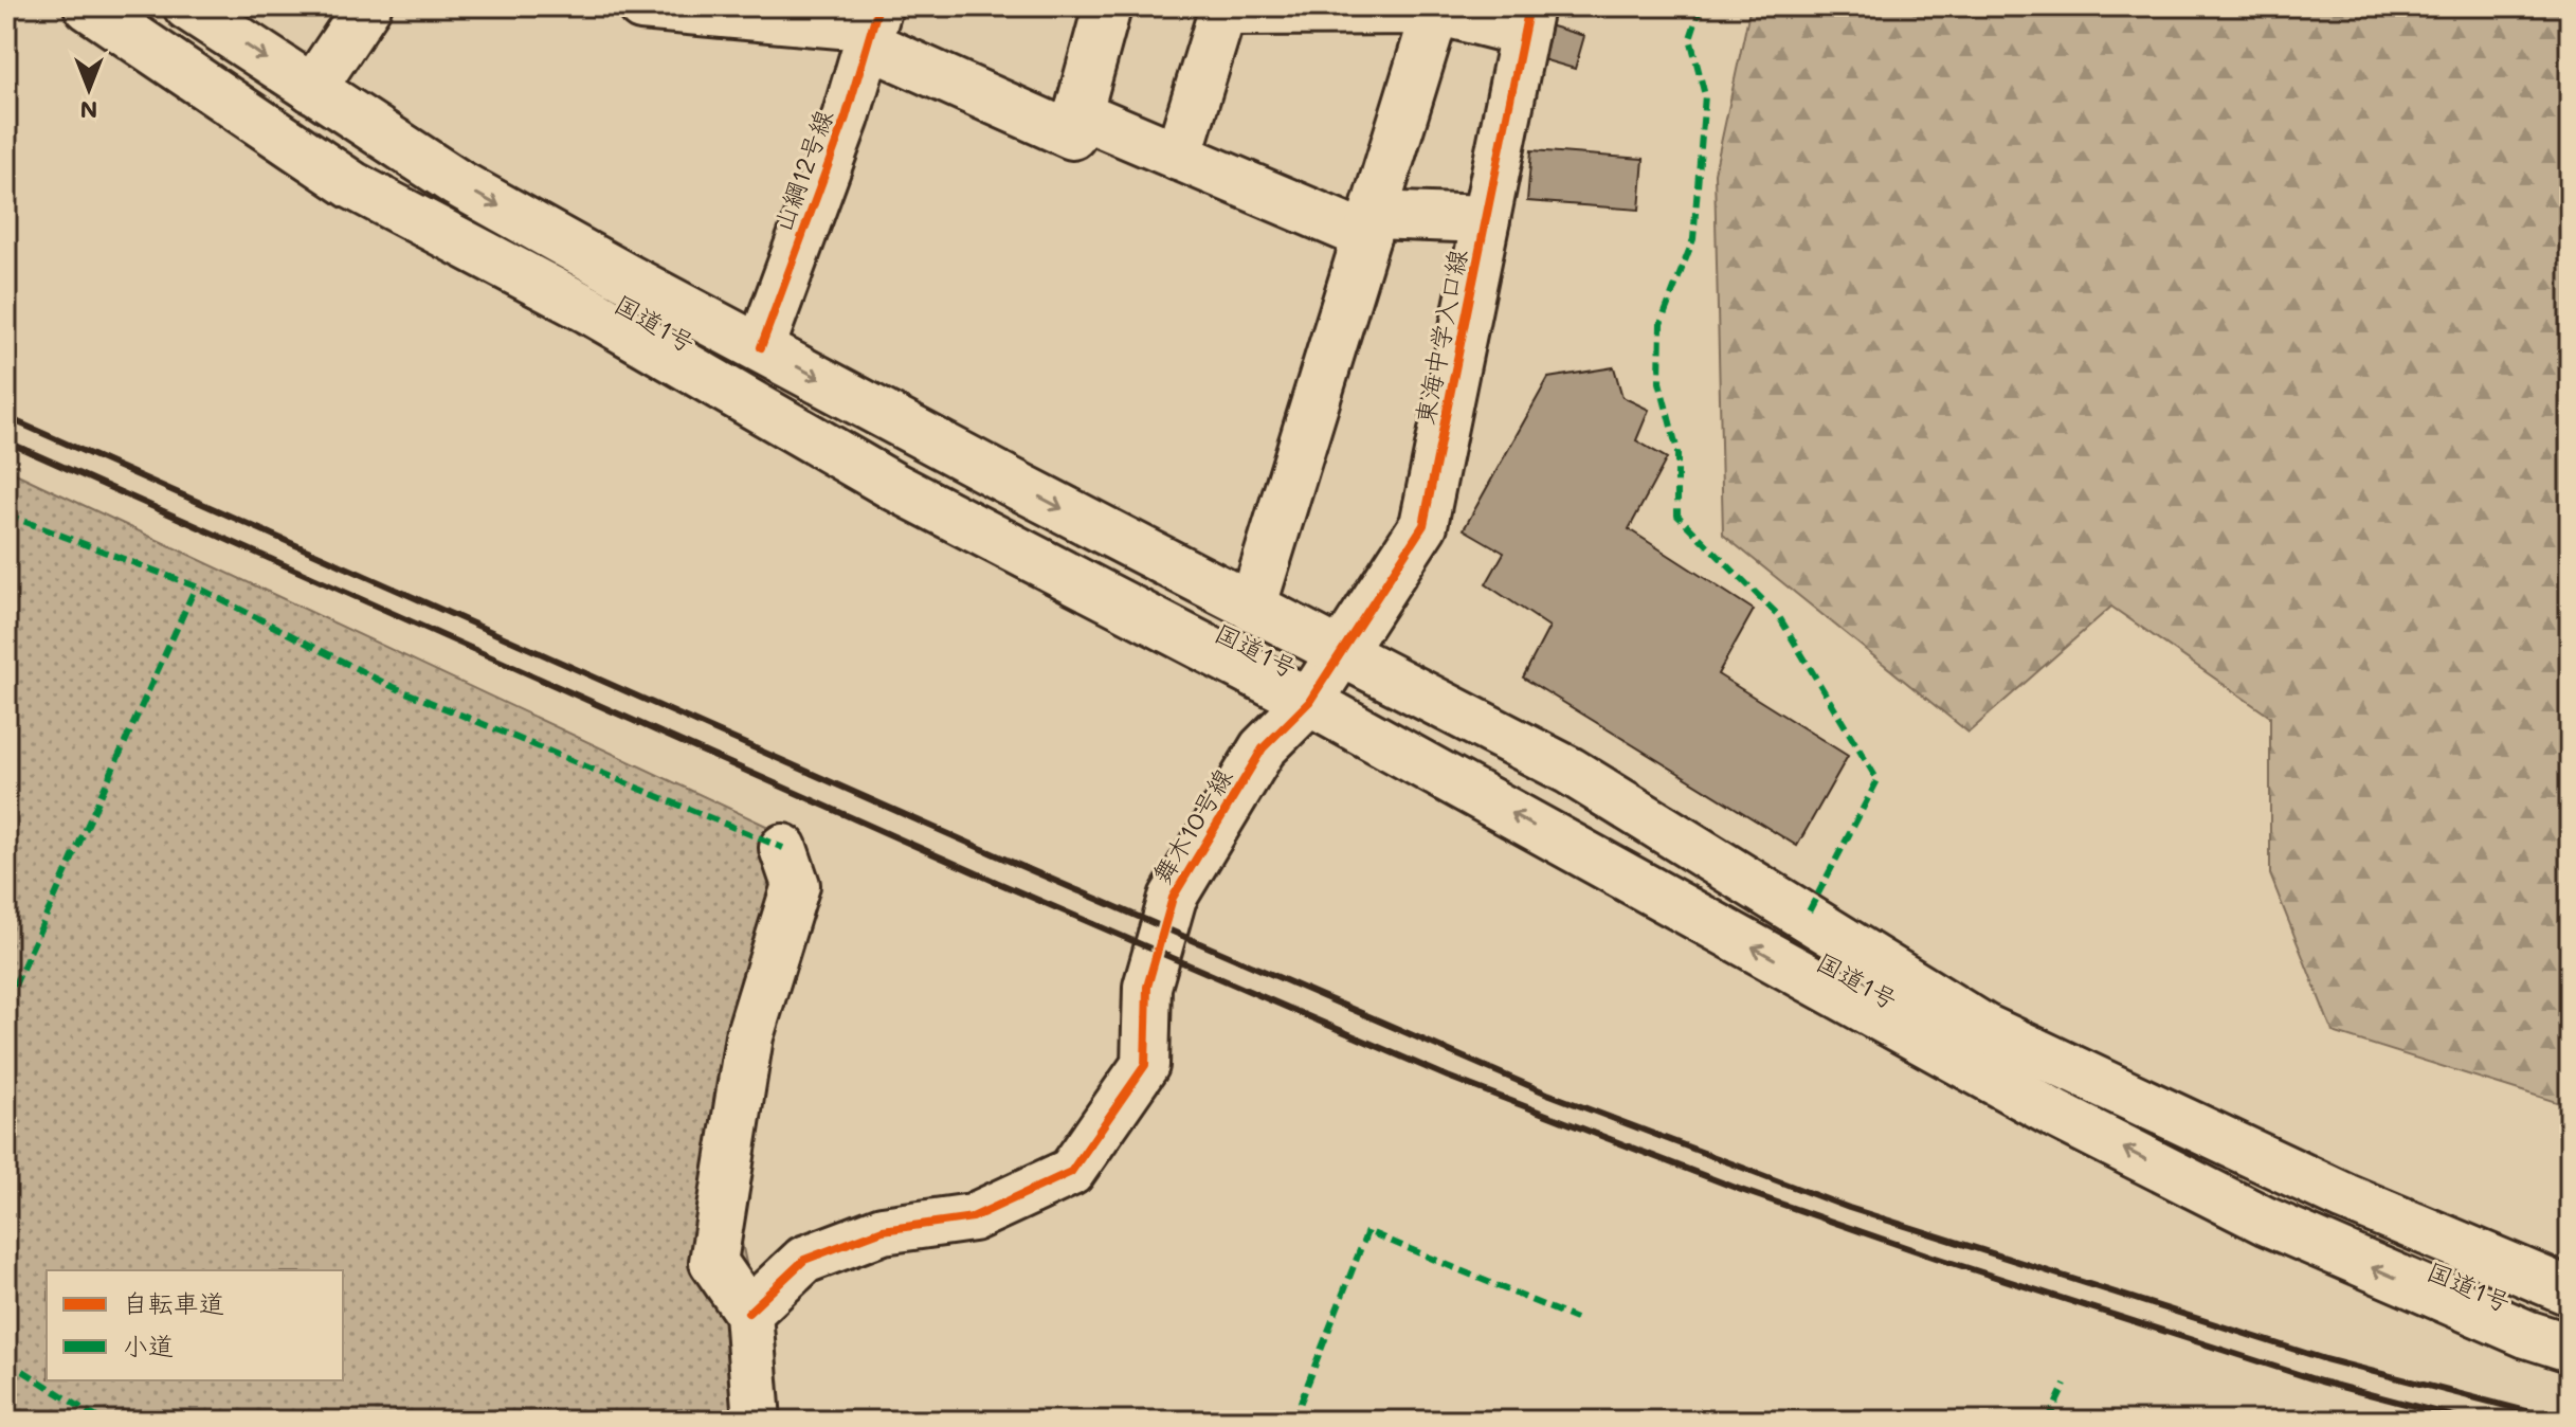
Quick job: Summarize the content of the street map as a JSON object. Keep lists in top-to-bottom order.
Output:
{
  "streets": {
    "main road": [
      "山綱12号線",
      "国道1号",
      "東海中学入口線",
      "舞木10号線"
    ]
  },
  "crossings": [
    ["山綱12号線", "国道1号"],
    ["国道1号", "東海中学入口線"],
    ["国道1号", "舞木10号線"],
    ["東海中学入口線", "舞木10号線"]
  ],
  "legend": ["自転車道", "小道"],
  "north": "bottom"
}
